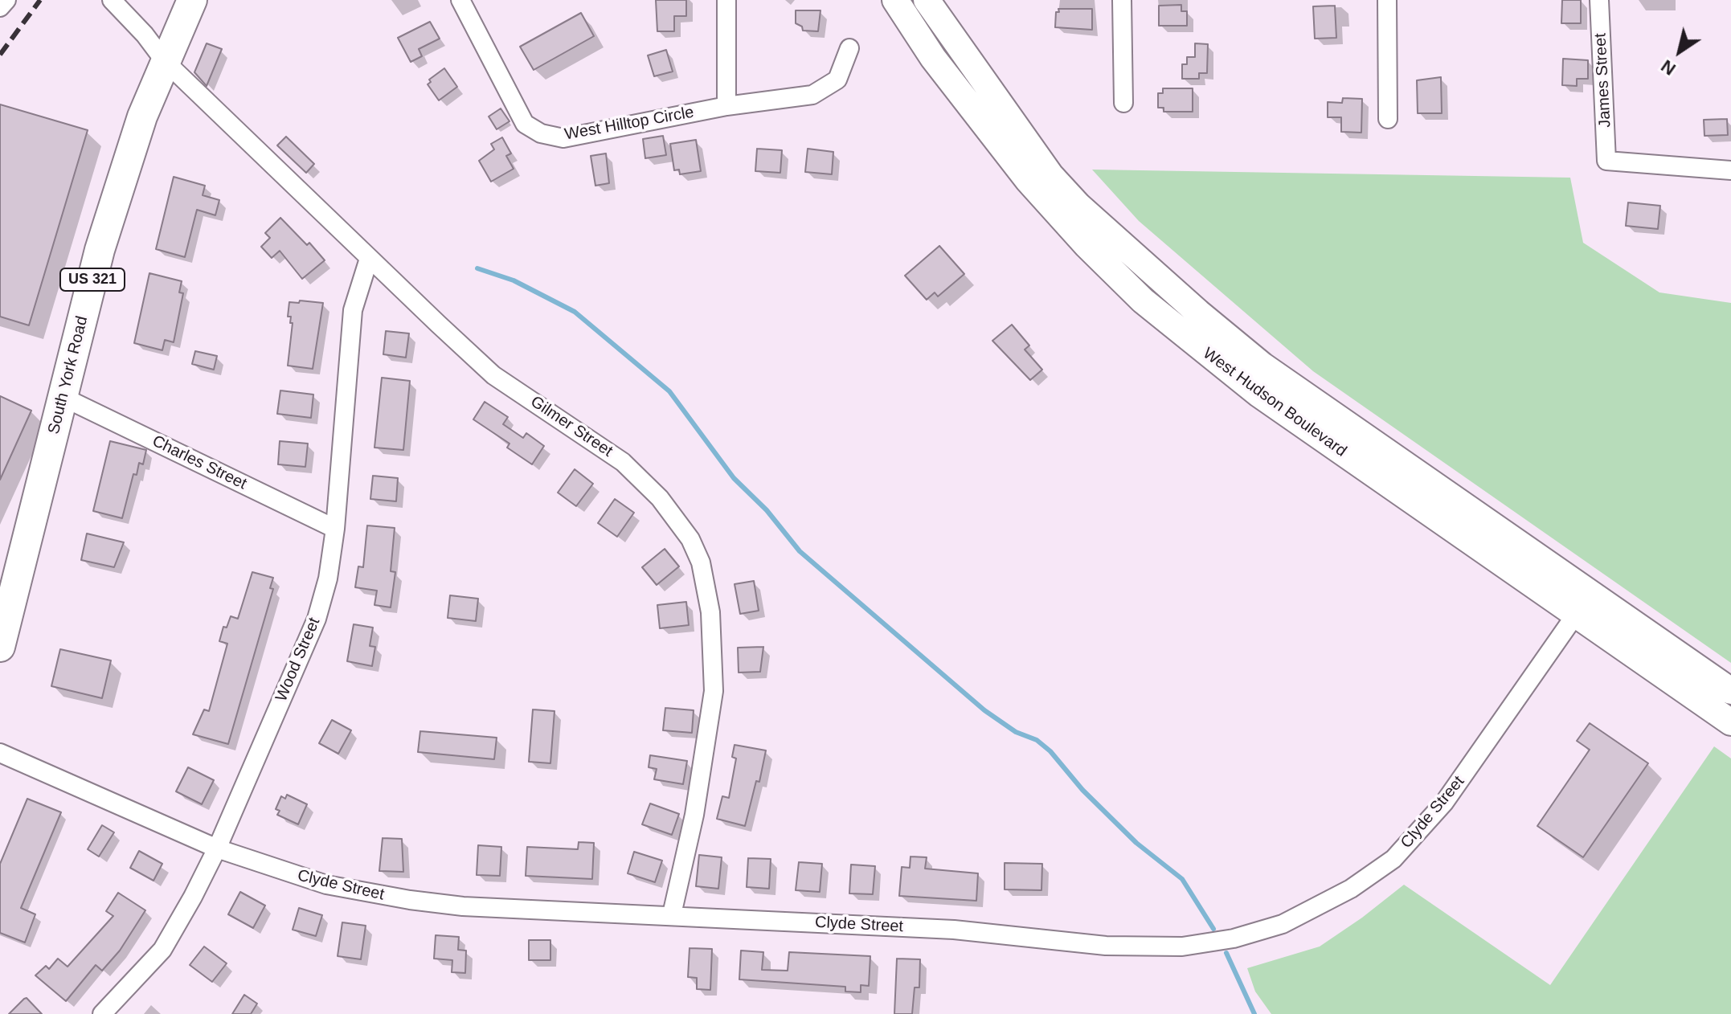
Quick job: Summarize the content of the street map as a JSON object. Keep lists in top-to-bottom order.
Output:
{
  "streets": {
    "main road": ["US 321", "South York Road", "West Hudson Boulevard"],
    "street": [
      "James Street",
      "West Hilltop Circle",
      "Gilmer Street",
      "Charles Street",
      "Wood Street",
      "Clyde Street"
    ]
  },
  "crossings": [
    ["South York Road", "Gilmer Street"],
    ["South York Road", "Charles Street"],
    ["West Hudson Boulevard", "Clyde Street"],
    ["Gilmer Street", "Wood Street"],
    ["Gilmer Street", "Clyde Street"],
    ["Charles Street", "Wood Street"],
    ["Wood Street", "Clyde Street"]
  ],
  "north": "bottom left"
}
